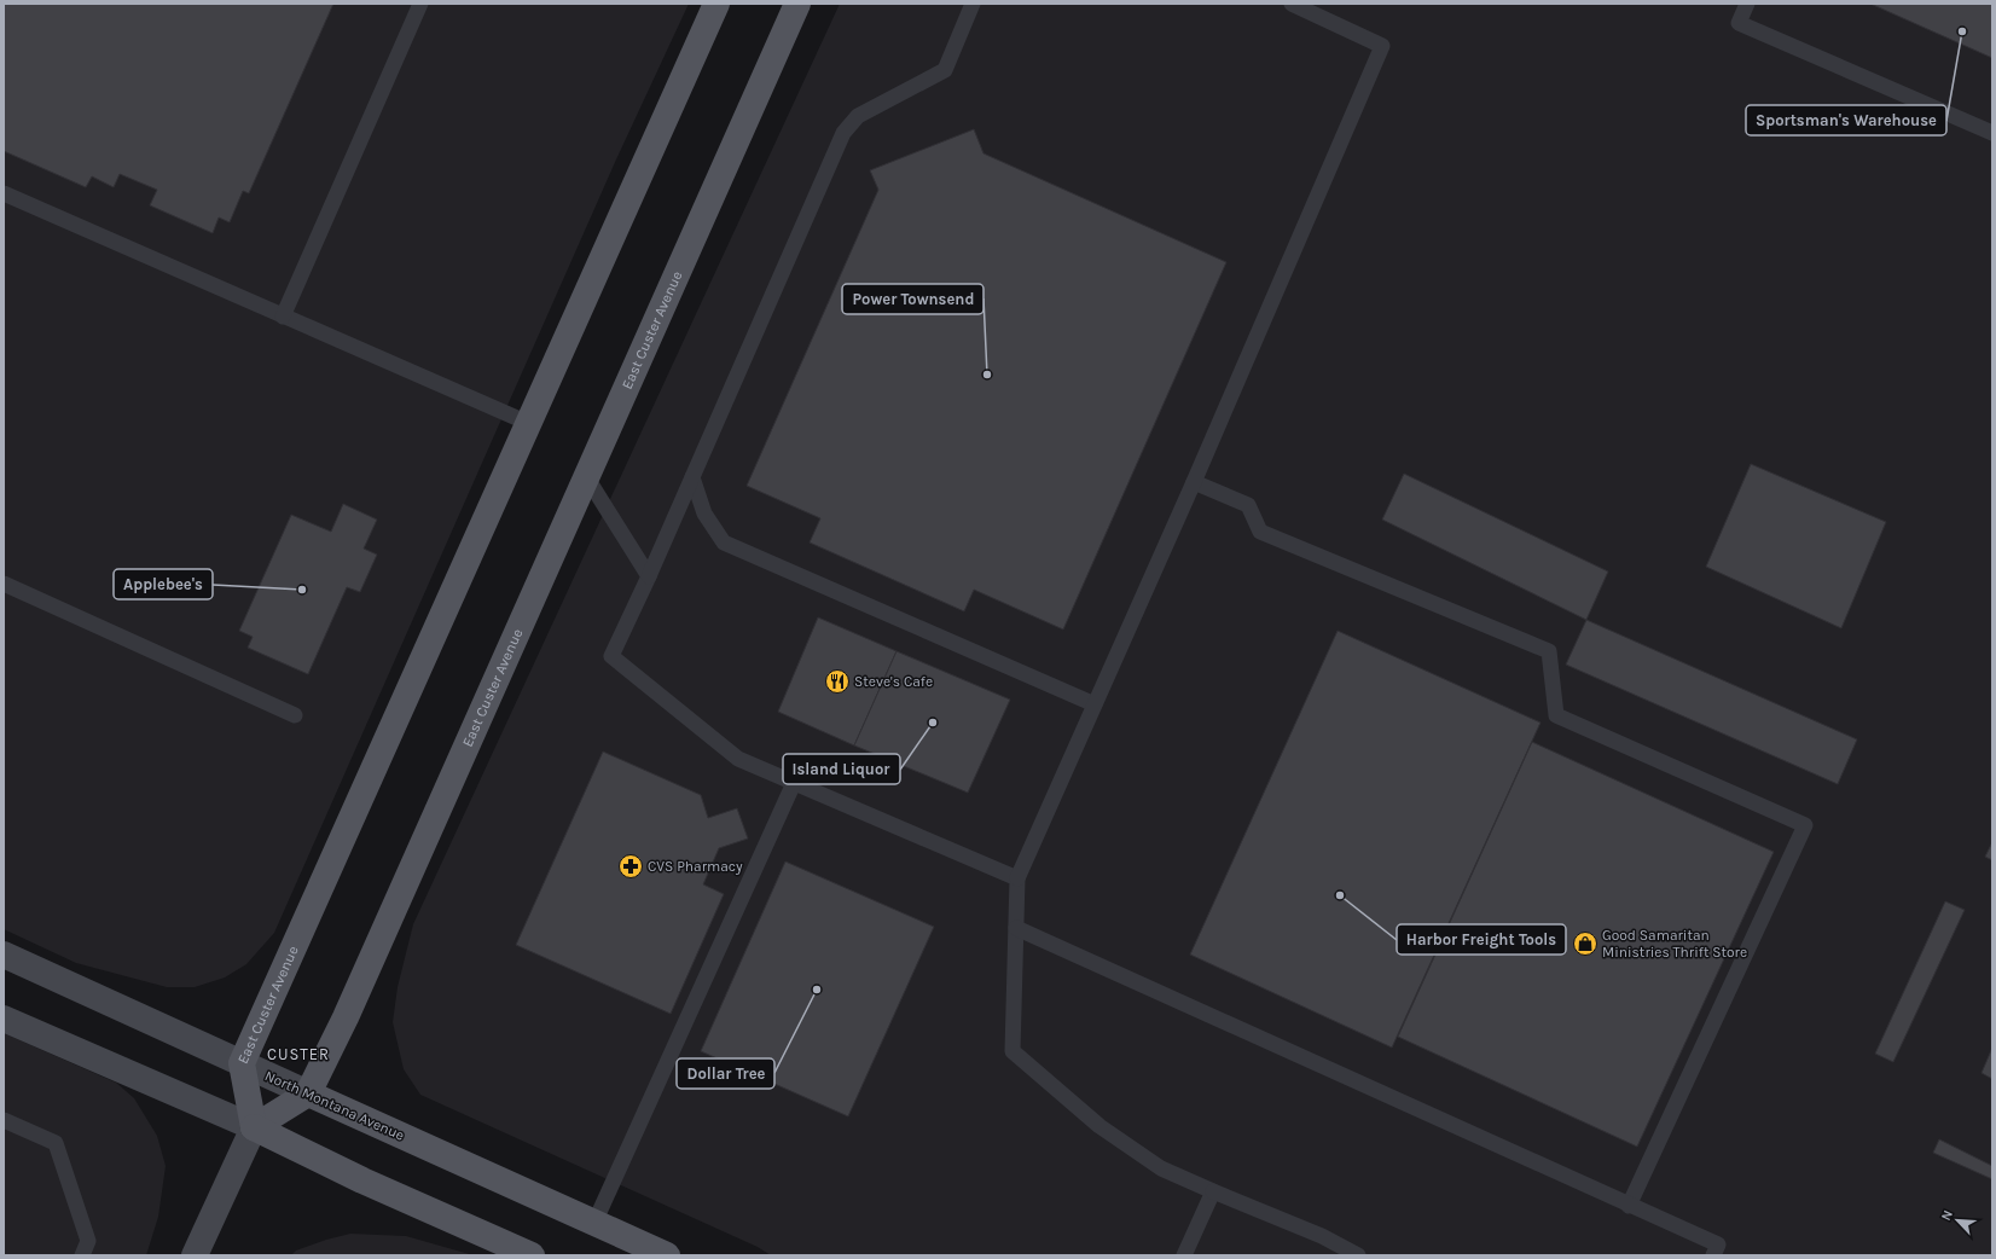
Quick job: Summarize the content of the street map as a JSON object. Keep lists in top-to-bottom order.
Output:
{
  "streets": {
    "main road": ["East Custer Avenue", "North Montana Avenue"]
  },
  "crossings": [
    ["East Custer Avenue", "North Montana Avenue"]
  ],
  "districts": ["CUSTER"],
  "places": {
    "other": [
      "Sportsman's Warehouse",
      "Power Townsend",
      "Applebee's",
      "Island Liquor",
      "Harbor Freight Tools",
      "Dollar Tree"
    ],
    "restaurant": ["Steve's Cafe"],
    "pharmacy": ["CVS Pharmacy"],
    "shop": ["Good Samaritan Ministries Thrift Store"]
  },
  "north": "top left"
}
